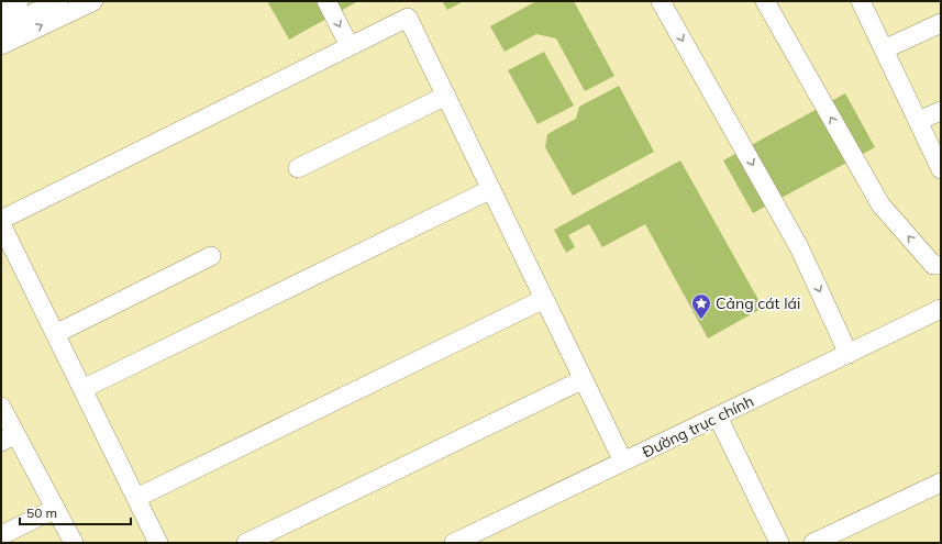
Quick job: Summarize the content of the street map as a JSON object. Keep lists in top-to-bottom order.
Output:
{
  "streets": {
    "street": ["Đường trục chính"]
  },
  "places": {
    "place": ["Cảng cát lái"]
  },
  "scale_bar": "50 m"
}
